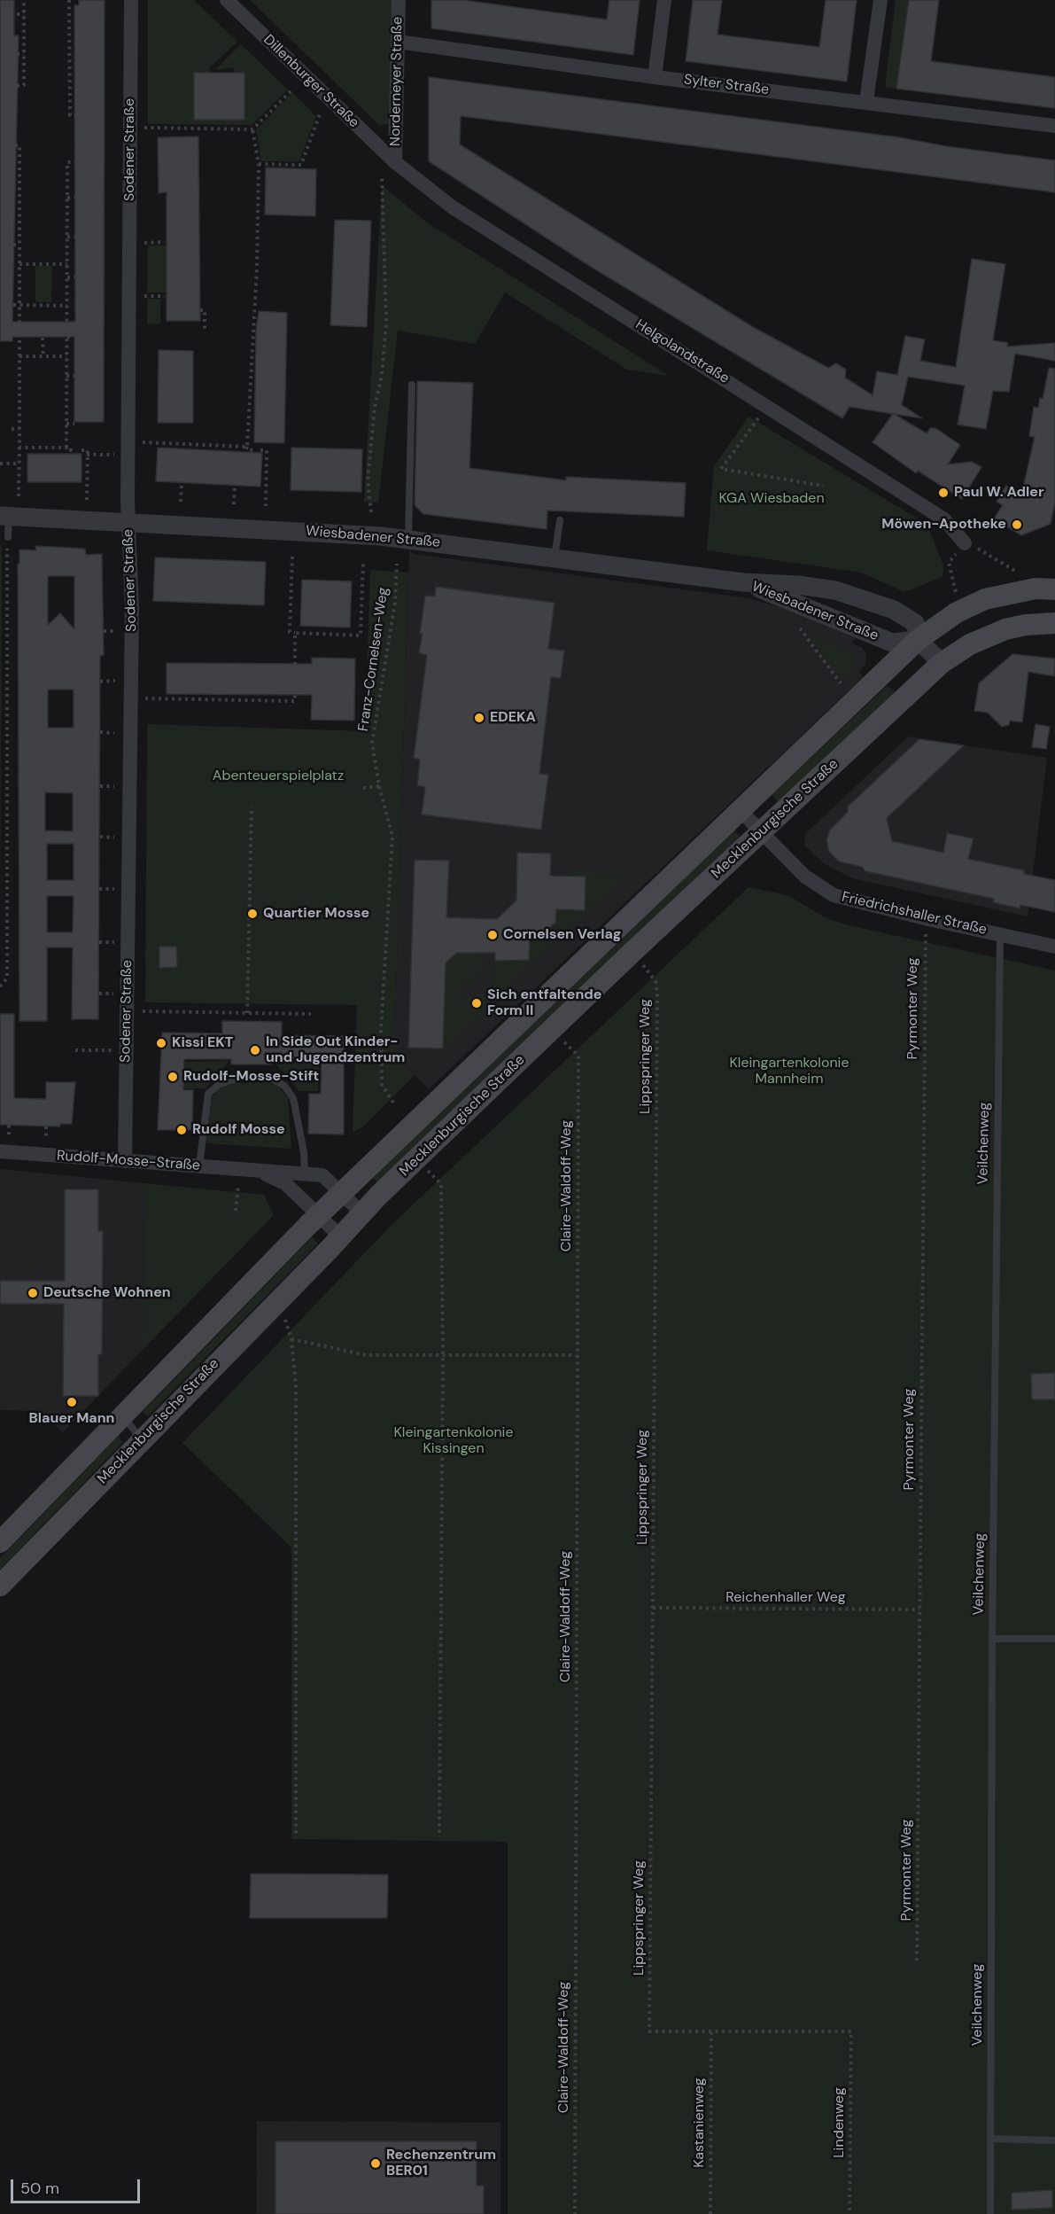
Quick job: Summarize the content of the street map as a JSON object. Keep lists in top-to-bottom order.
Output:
{
  "streets": {
    "main road": ["Mecklenburgische Straße"],
    "street": [
      "Dillenburger Straße",
      "Norderneyer Straße",
      "Sylter Straße",
      "Sodener Straße",
      "Helgolandstraße",
      "Wiesbadener Straße",
      "Friedrichshaller Straße",
      "Rudolf-Mosse-Straße"
    ],
    "lane": ["Veilchenweg"],
    "path": [
      "Franz-Cornelsen-Weg",
      "Pyrmonter Weg",
      "Lippspringer Weg",
      "Claire-Waldoff-Weg",
      "Reichenhaller Weg",
      "Kastanienweg",
      "Lindenweg"
    ]
  },
  "crossings": [
    ["Dillenburger Straße", "Norderneyer Straße"],
    ["Dillenburger Straße", "Helgolandstraße"],
    ["Norderneyer Straße", "Sylter Straße"],
    ["Norderneyer Straße", "Helgolandstraße"],
    ["Sodener Straße", "Wiesbadener Straße"],
    ["Sodener Straße", "Rudolf-Mosse-Straße"],
    ["Wiesbadener Straße", "Mecklenburgische Straße"],
    ["Mecklenburgische Straße", "Friedrichshaller Straße"],
    ["Mecklenburgische Straße", "Lippspringer Weg"],
    ["Mecklenburgische Straße", "Rudolf-Mosse-Straße"],
    ["Mecklenburgische Straße", "Claire-Waldoff-Weg"],
    ["Friedrichshaller Straße", "Pyrmonter Weg"],
    ["Friedrichshaller Straße", "Veilchenweg"],
    ["Pyrmonter Weg", "Reichenhaller Weg"],
    ["Lippspringer Weg", "Reichenhaller Weg"],
    ["Lippspringer Weg", "Kastanienweg"],
    ["Lippspringer Weg", "Lindenweg"],
    ["Kastanienweg", "Lindenweg"]
  ],
  "parks": [
    "KGA Wiesbaden",
    "Abenteuerspielplatz",
    "Kleingartenkolonie Mannheim",
    "Kleingartenkolonie Kissingen"
  ],
  "places": [
    "Paul W. Adler",
    "Möwen-Apotheke",
    "EDEKA",
    "Quartier Mosse",
    "Cornelsen Verlag",
    "Sich entfaltende Form II",
    "Kissi EKT",
    "In Side Out Kinder- und Jugendzentrum",
    "Rudolf-Mosse-Stift",
    "Rudolf Mosse",
    "Deutsche Wohnen",
    "Blauer Mann",
    "Rechenzentrum BER01"
  ],
  "scale_bar": "50 m"
}
